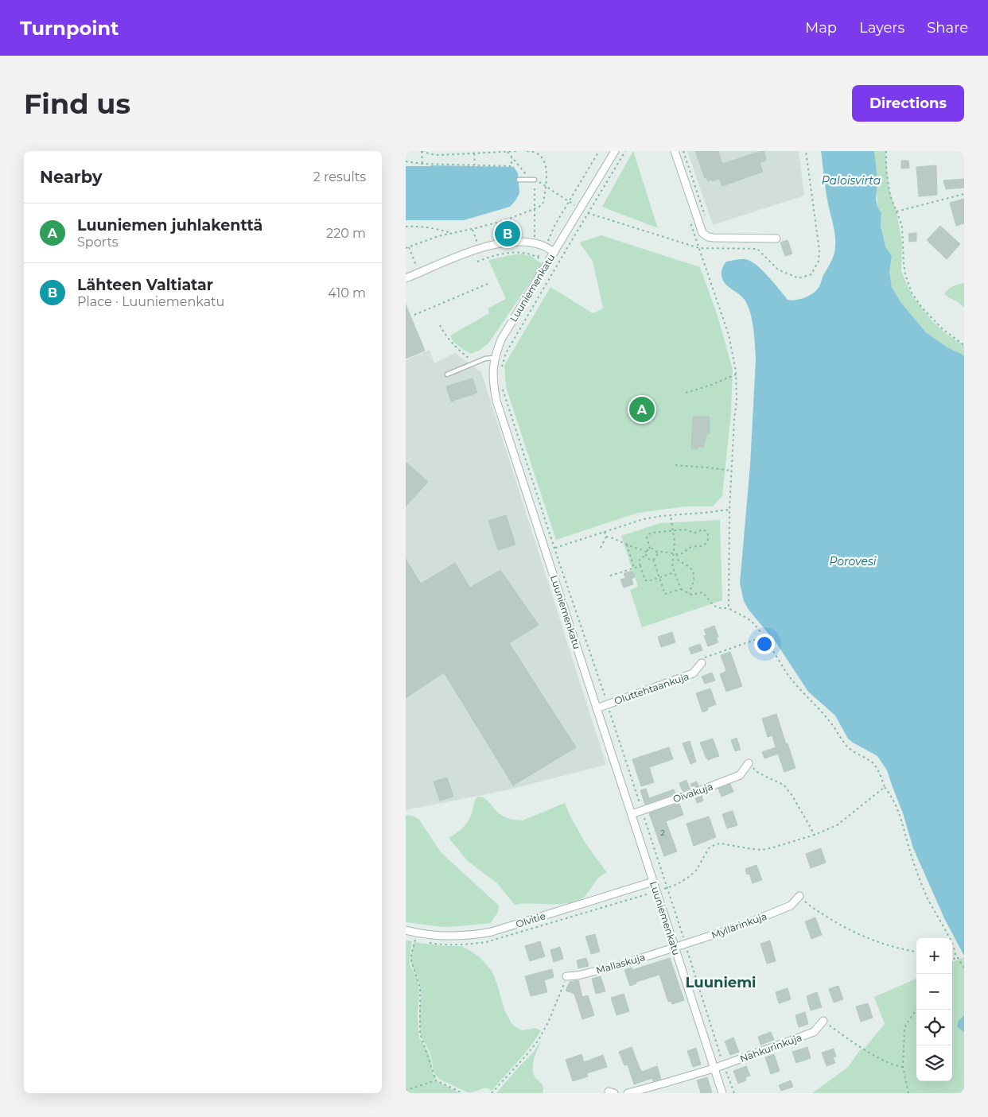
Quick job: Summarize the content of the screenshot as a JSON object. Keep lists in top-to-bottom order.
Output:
{
  "streets": {
    "street": [
      "Luuniemenkatu",
      "Oluttehtaankuja",
      "Oivakuja",
      "Olvitie",
      "Myllärinkuja",
      "Mallaskuja",
      "Nahkurinkuja"
    ]
  },
  "crossings": [
    ["Luuniemenkatu", "Oluttehtaankuja"],
    ["Luuniemenkatu", "Oivakuja"],
    ["Luuniemenkatu", "Olvitie"],
    ["Luuniemenkatu", "Myllärinkuja"],
    ["Luuniemenkatu", "Mallaskuja"],
    ["Luuniemenkatu", "Nahkurinkuja"],
    ["Myllärinkuja", "Mallaskuja"]
  ],
  "districts": ["Luuniemi"],
  "water": ["Paloisvirta", "Porovesi"],
  "house_numbers": ["2"],
  "page": {
    "header": "Turnpoint",
    "nav": ["Map", "Layers", "Share"],
    "buttons": "Directions",
    "title": "Find us",
    "heading": ["Nearby", "2 results"],
    "list": [
      {
        "mark": "A",
        "name": "Luuniemen juhlakenttä",
        "note": "Sports",
        "value": "220 m"
      },
      {
        "mark": "B",
        "name": "Lähteen Valtiatar",
        "note": "Place · Luuniemenkatu",
        "value": "410 m"
      }
    ],
    "pins": ["B", "A"],
    "map_buttons": ["+", "−"]
  }
}
